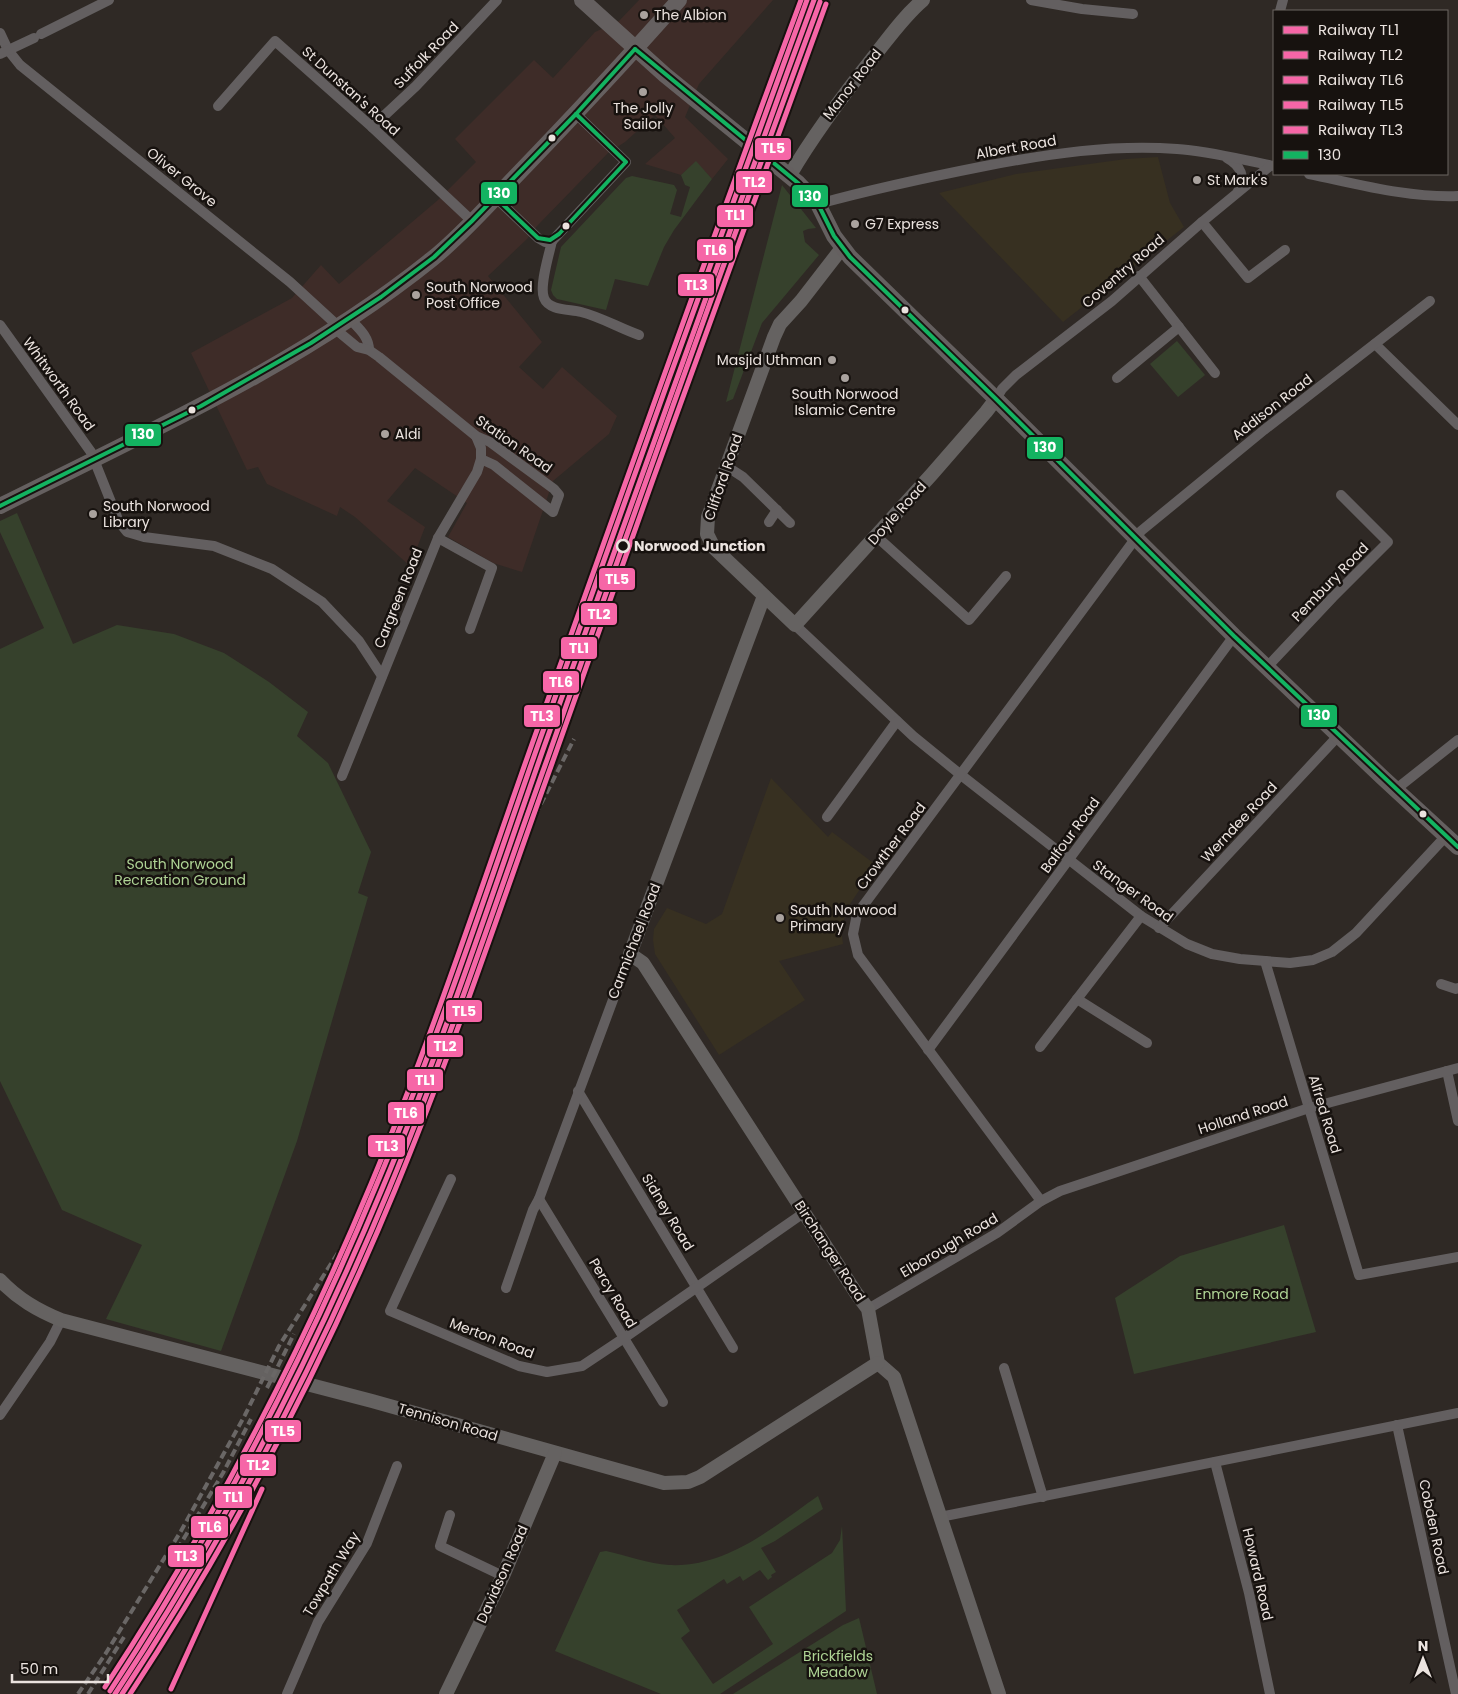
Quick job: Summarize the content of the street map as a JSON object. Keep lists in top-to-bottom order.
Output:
{
  "streets": {
    "street": [
      "Suffolk Road",
      "Manor Road",
      "St Dunstan's Road",
      "Albert Road",
      "Oliver Grove",
      "Coventry Road",
      "Whitworth Road",
      "Addison Road",
      "Station Road",
      "Clifford Road",
      "Doyle Road",
      "Pembury Road",
      "Cargreen Road",
      "Werndee Road",
      "Balfour Road",
      "Crowther Road",
      "Stanger Road",
      "Carmichael Road",
      "Alfred Road",
      "Holland Road",
      "Sidney Road",
      "Elborough Road",
      "Birchanger Road",
      "Percy Road",
      "Merton Road",
      "Tennison Road",
      "Cobden Road",
      "Towpath Way",
      "Davidson Road",
      "Howard Road"
    ]
  },
  "crossings": [
    ["Suffolk Road", "St Dunstan's Road"],
    ["Albert Road", "Coventry Road"],
    ["Oliver Grove", "Station Road"],
    ["Coventry Road", "Doyle Road"],
    ["Whitworth Road", "Cargreen Road"],
    ["Addison Road", "Crowther Road"],
    ["Station Road", "Cargreen Road"],
    ["Clifford Road", "Doyle Road"],
    ["Clifford Road", "Crowther Road"],
    ["Clifford Road", "Stanger Road"],
    ["Clifford Road", "Carmichael Road"],
    ["Werndee Road", "Stanger Road"],
    ["Balfour Road", "Crowther Road"],
    ["Balfour Road", "Stanger Road"],
    ["Crowther Road", "Stanger Road"],
    ["Crowther Road", "Holland Road"],
    ["Crowther Road", "Elborough Road"],
    ["Stanger Road", "Alfred Road"],
    ["Carmichael Road", "Sidney Road"],
    ["Carmichael Road", "Birchanger Road"],
    ["Carmichael Road", "Percy Road"],
    ["Alfred Road", "Holland Road"],
    ["Holland Road", "Elborough Road"],
    ["Sidney Road", "Merton Road"],
    ["Elborough Road", "Birchanger Road"],
    ["Birchanger Road", "Merton Road"],
    ["Birchanger Road", "Tennison Road"],
    ["Percy Road", "Merton Road"],
    ["Tennison Road", "Davidson Road"]
  ],
  "parks": ["South Norwood Recreation Ground", "Enmore Road", "Brickfields Meadow"],
  "places": [
    "The Albion",
    "The Jolly Sailor",
    "St Mark's",
    "G7 Express",
    "South Norwood Post Office",
    "Masjid Uthman",
    "South Norwood Islamic Centre",
    "Aldi",
    "South Norwood Library",
    "Norwood Junction",
    "South Norwood Primary"
  ],
  "lines": [
    "rail line TL1",
    "rail line TL6",
    "rail line TL3",
    "rail line TL2",
    "rail line TL5",
    "transit line 130"
  ],
  "legend": [
    "Railway TL1",
    "Railway TL2",
    "Railway TL6",
    "Railway TL5",
    "Railway TL3",
    "130"
  ],
  "scale_bar": "50 m",
  "north": "top"
}
